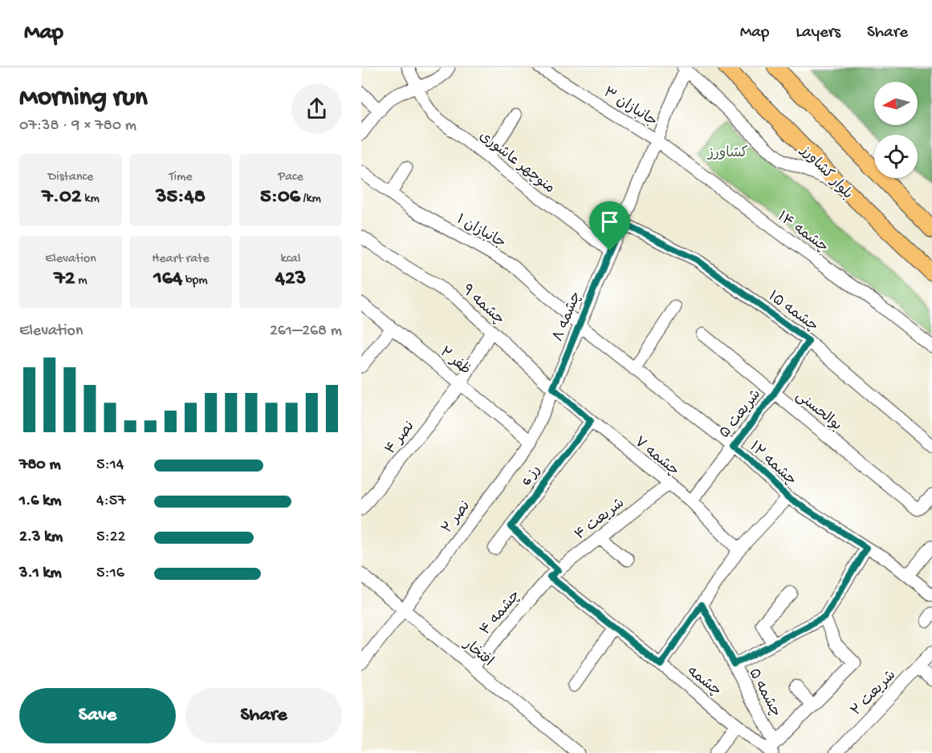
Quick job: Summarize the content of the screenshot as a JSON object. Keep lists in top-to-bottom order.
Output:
{
  "streets": {
    "main road": ["بلوار کشاورز"],
    "street": [
      "جانبازان ۳",
      "منوچهر عاشوری",
      "جانبازان ۱",
      "چشمه ۱۴",
      "چشمه ۹",
      "چشمه ۱۵",
      "چشمه ۸",
      "ظفر ۲",
      "بوالحسنی",
      "شریعت ۵",
      "نصر ۴",
      "چشمه ۷",
      "چشمه ۱۲",
      "رز 6",
      "نصر ۲",
      "شریعت ۴",
      "چشمه ۴",
      "افتخار",
      "چشمه",
      "چشمه ۵",
      "شریعت ۲"
    ]
  },
  "crossings": [
    ["جانبازان ۳", "چشمه ۱۴"],
    ["جانبازان ۳", "چشمه ۸"],
    ["منوچهر عاشوری", "چشمه ۸"],
    ["جانبازان ۱", "چشمه ۸"],
    ["جانبازان ۱", "چشمه ۱۲"],
    ["چشمه ۱۴", "چشمه ۸"],
    ["چشمه ۹", "چشمه ۸"],
    ["چشمه ۹", "نصر ۴"],
    ["چشمه ۹", "چشمه ۷"],
    ["چشمه ۱۵", "چشمه ۸"],
    ["چشمه ۱۵", "شریعت ۵"],
    ["چشمه ۸", "ظفر ۲"],
    ["چشمه ۸", "چشمه ۷"],
    ["چشمه ۸", "چشمه ۱۲"],
    ["چشمه ۸", "نصر ۲"],
    ["ظفر ۲", "نصر ۴"],
    ["ظفر ۲", "نصر ۲"],
    ["بوالحسنی", "شریعت ۵"],
    ["شریعت ۵", "چشمه ۷"],
    ["شریعت ۵", "چشمه ۱۲"],
    ["چشمه ۷", "رز 6"],
    ["چشمه ۷", "شریعت ۴"],
    ["رز 6", "چشمه"],
    ["نصر ۲", "افتخار"],
    ["شریعت ۴", "چشمه ۴"],
    ["شریعت ۴", "چشمه"],
    ["چشمه ۴", "افتخار"],
    ["چشمه ۴", "چشمه"],
    ["چشمه", "چشمه ۵"]
  ],
  "parks": ["کشاورز"],
  "north": "left",
  "page": {
    "header": "Map",
    "nav": ["Map", "Layers", "Share"],
    "heading": ["Morning run", "07:38 · 9 × 780 m"],
    "stats": [
      ["Distance", "7.02 km"],
      ["Time", "35:48"],
      ["Pace", "5:06 /km"],
      ["Elevation", "72 m"],
      ["Heart rate", "164 bpm"],
      ["kcal", "423"]
    ],
    "chart": ["Elevation", "261–268 m"],
    "list": [
      {
        "name": "780 m",
        "note": "5:14"
      },
      {
        "name": "1.6 km",
        "note": "4:57"
      },
      {
        "name": "2.3 km",
        "note": "5:22"
      },
      {
        "name": "3.1 km",
        "note": "5:16"
      }
    ],
    "buttons": ["Save", "Share"]
  }
}
